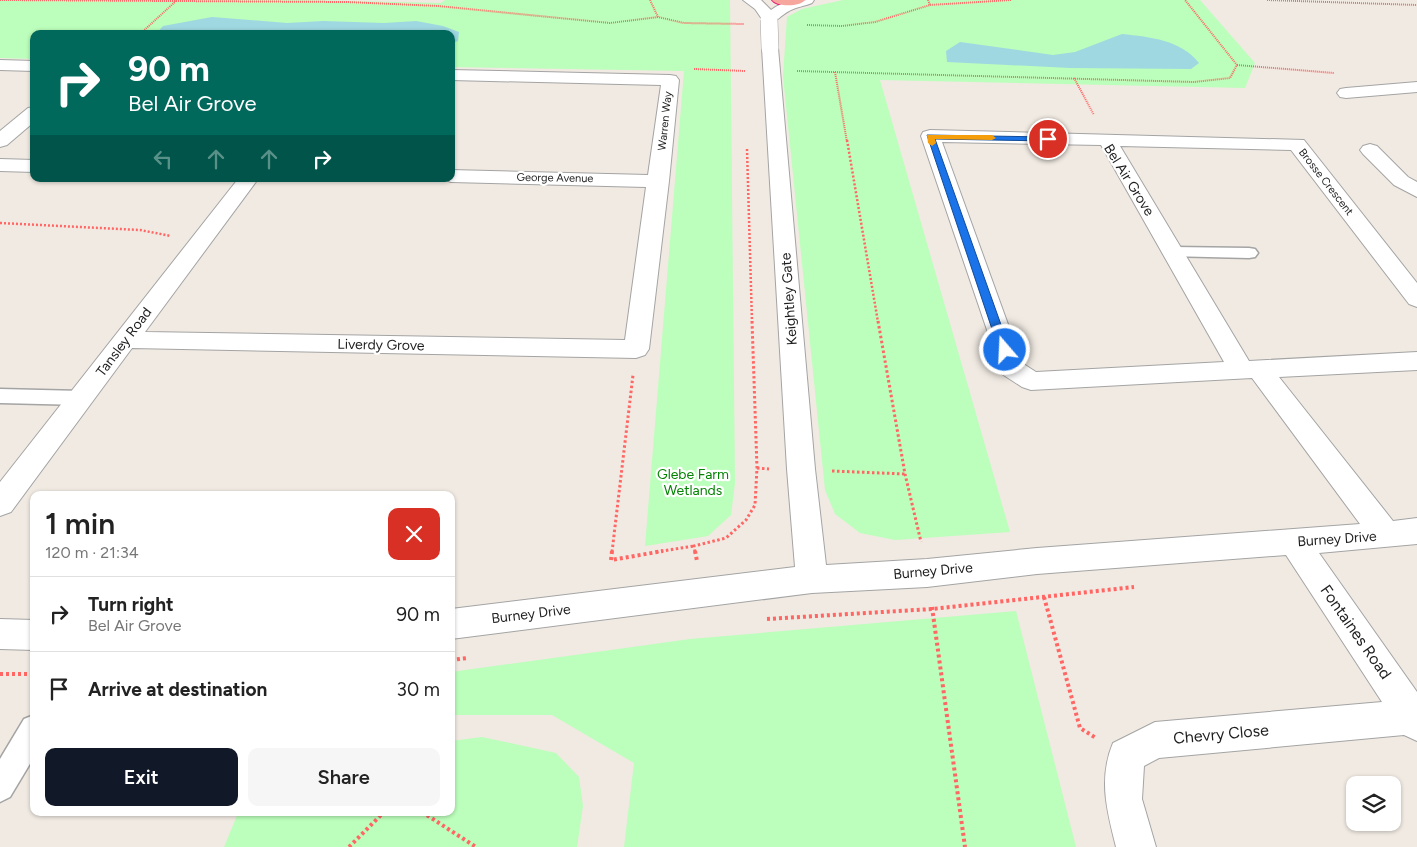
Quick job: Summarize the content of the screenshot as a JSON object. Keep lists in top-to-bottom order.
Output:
{
  "streets": {
    "street": [
      "Warren Way",
      "George Avenue",
      "Bel Air Grove",
      "Brosse Crescent",
      "Keightley Gate",
      "Tansley Road",
      "Liverdy Grove",
      "Burney Drive",
      "Fontaines Road",
      "Chevry Close"
    ]
  },
  "crossings": [
    ["Warren Way", "George Avenue"],
    ["Warren Way", "Liverdy Grove"],
    ["Bel Air Grove", "Brosse Crescent"],
    ["Bel Air Grove", "Burney Drive"],
    ["Keightley Gate", "Burney Drive"],
    ["Tansley Road", "Liverdy Grove"],
    ["Burney Drive", "Fontaines Road"],
    ["Fontaines Road", "Chevry Close"]
  ],
  "parks": ["Glebe Farm Wetlands"],
  "page": {
    "turn": ["90 m", "Bel Air Grove"],
    "heading": ["1 min", "120 m · 21:34"],
    "list": [
      {
        "name": "Turn right",
        "note": "Bel Air Grove",
        "value": "90 m"
      },
      {
        "name": "Arrive at destination",
        "value": "30 m"
      }
    ],
    "buttons": ["Exit", "Share"]
  }
}
